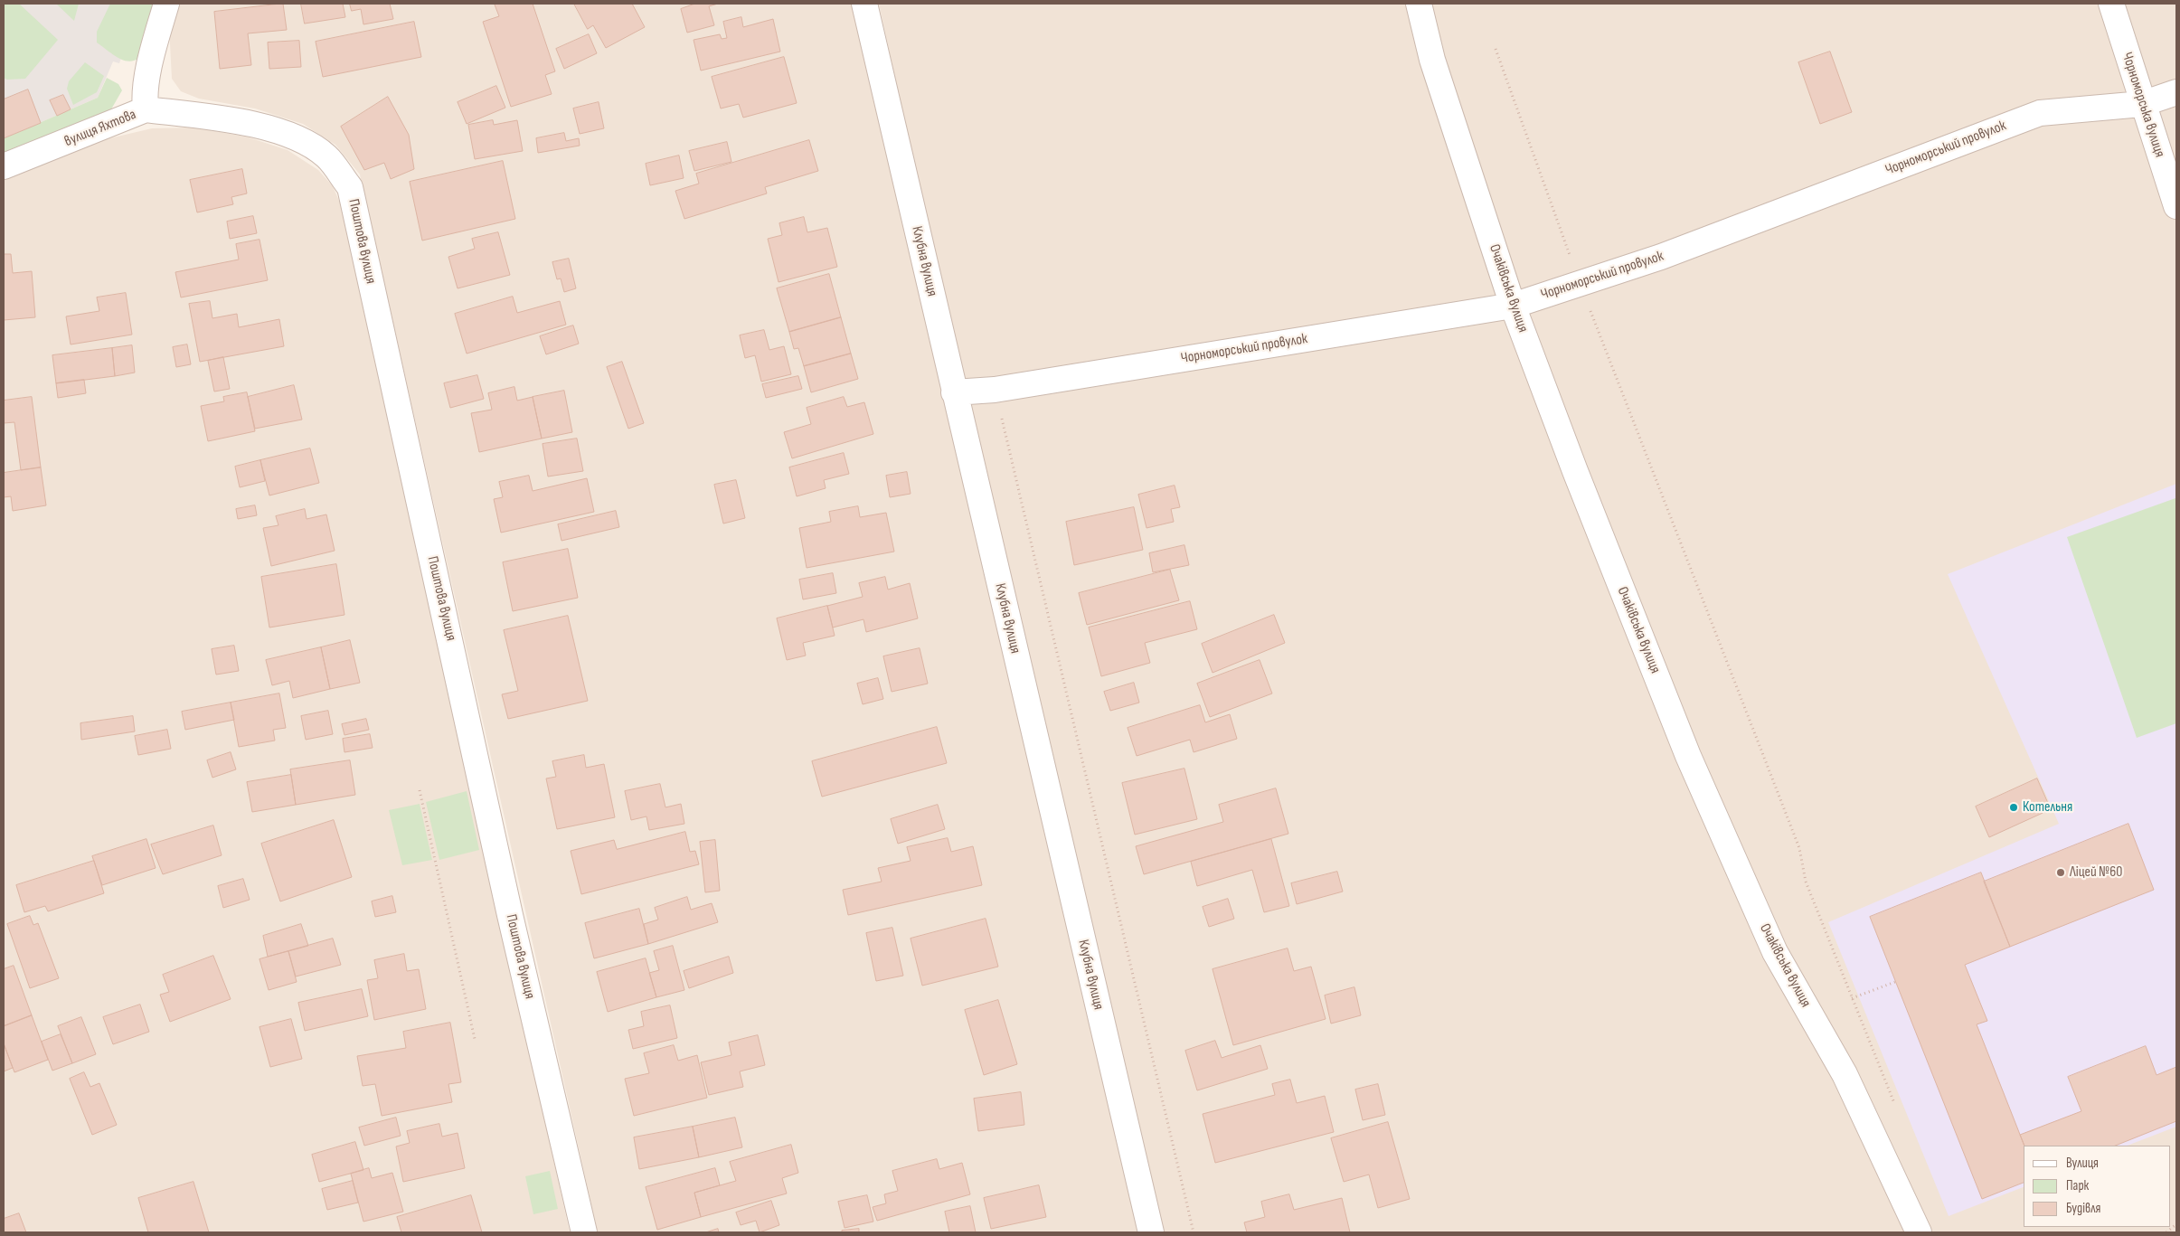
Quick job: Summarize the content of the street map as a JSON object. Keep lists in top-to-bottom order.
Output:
{
  "streets": {
    "street": [
      "Чорноморська вулиця",
      "вулиця Яхтова",
      "Чорноморський провулок",
      "Поштова вулиця",
      "Клубна вулиця",
      "Очаківська вулиця"
    ]
  },
  "crossings": [
    ["Чорноморська вулиця", "Чорноморський провулок"],
    ["вулиця Яхтова", "Поштова вулиця"],
    ["Чорноморський провулок", "Клубна вулиця"],
    ["Чорноморський провулок", "Очаківська вулиця"]
  ],
  "places": ["Котельня", "Ліцей №60"],
  "legend": ["Вулиця", "Парк", "Будівля"]
}
